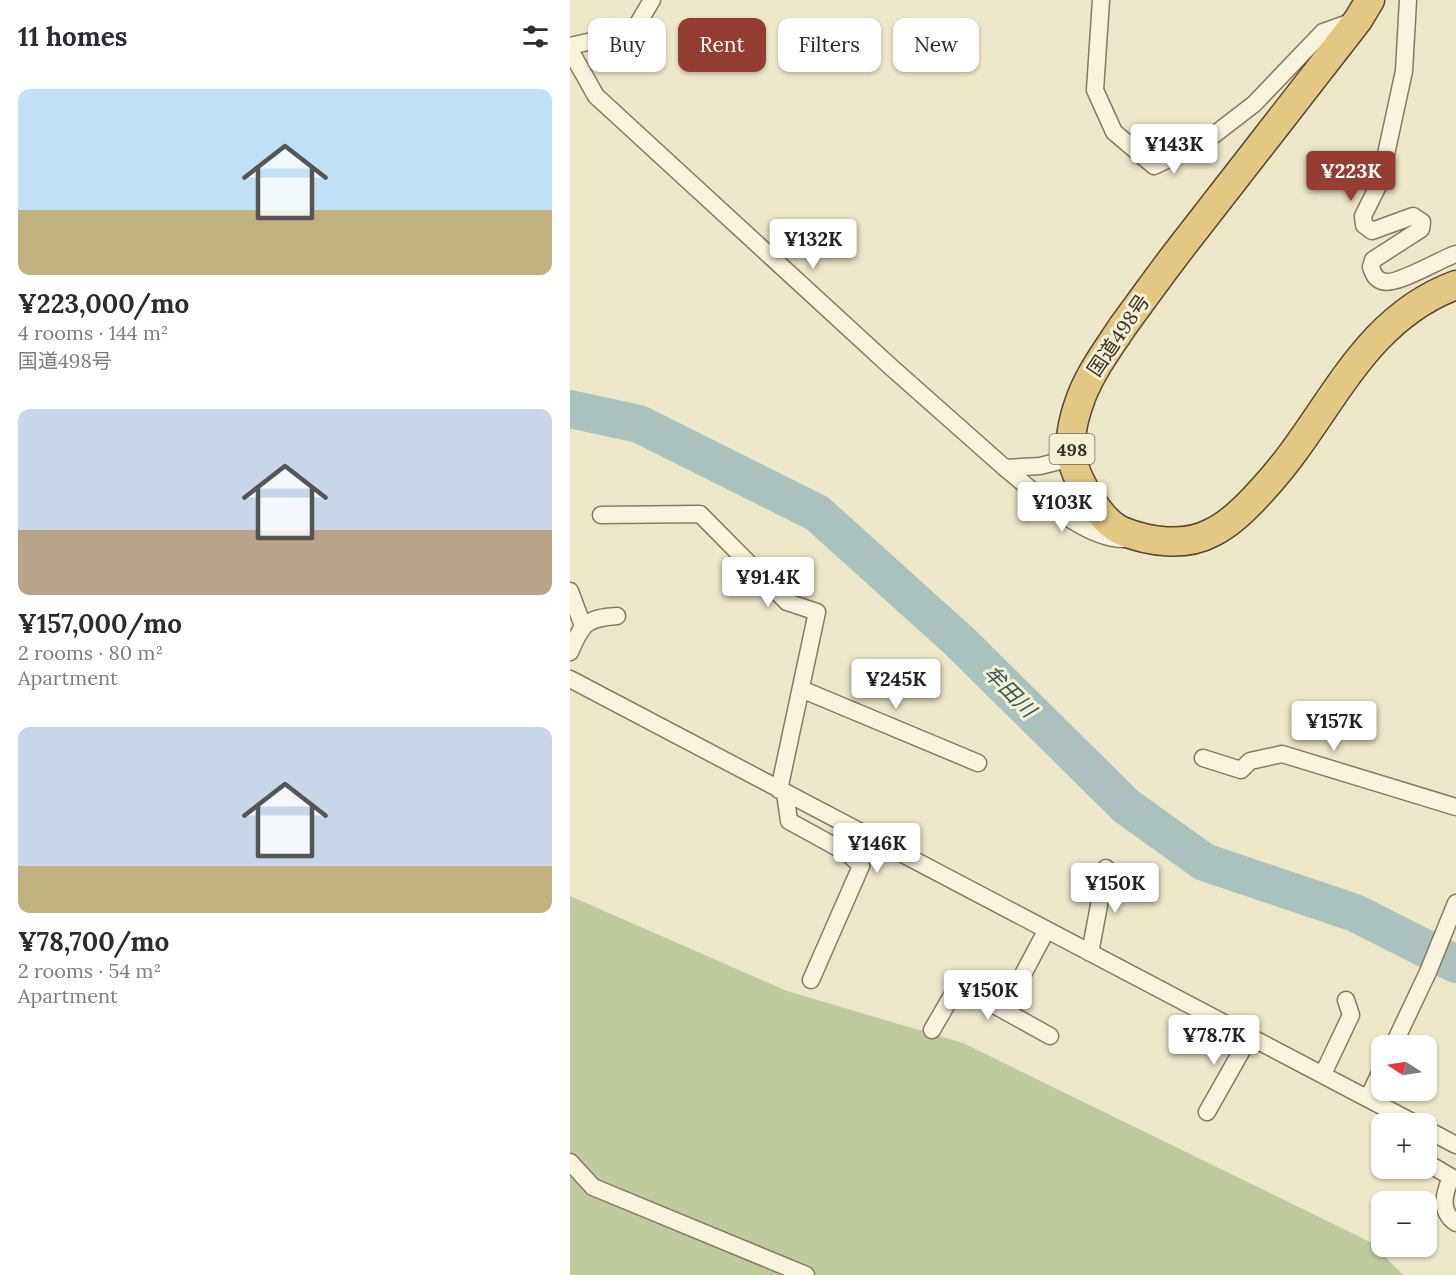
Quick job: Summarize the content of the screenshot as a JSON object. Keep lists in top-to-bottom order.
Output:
{
  "streets": {
    "highway": ["国道498号", "498"]
  },
  "water": ["牟田川"],
  "north": "left",
  "page": {
    "heading": "11 homes",
    "chip": [
      "Buy",
      "Rent",
      "Filters",
      "New"
    ],
    "list": [
      {
        "name": "¥223,000/mo",
        "note": "4 rooms · 144 m² · 国道498号"
      },
      {
        "name": "¥157,000/mo",
        "note": "2 rooms · 80 m² · Apartment"
      },
      {
        "name": "¥78,700/mo",
        "note": "2 rooms · 54 m² · Apartment"
      }
    ],
    "price": [
      "¥143K",
      "¥223K",
      "¥132K",
      "¥103K",
      "¥91.4K",
      "¥245K",
      "¥157K",
      "¥146K",
      "¥150K",
      "¥150K",
      "¥78.7K"
    ],
    "map_buttons": ["+", "−"]
  }
}
